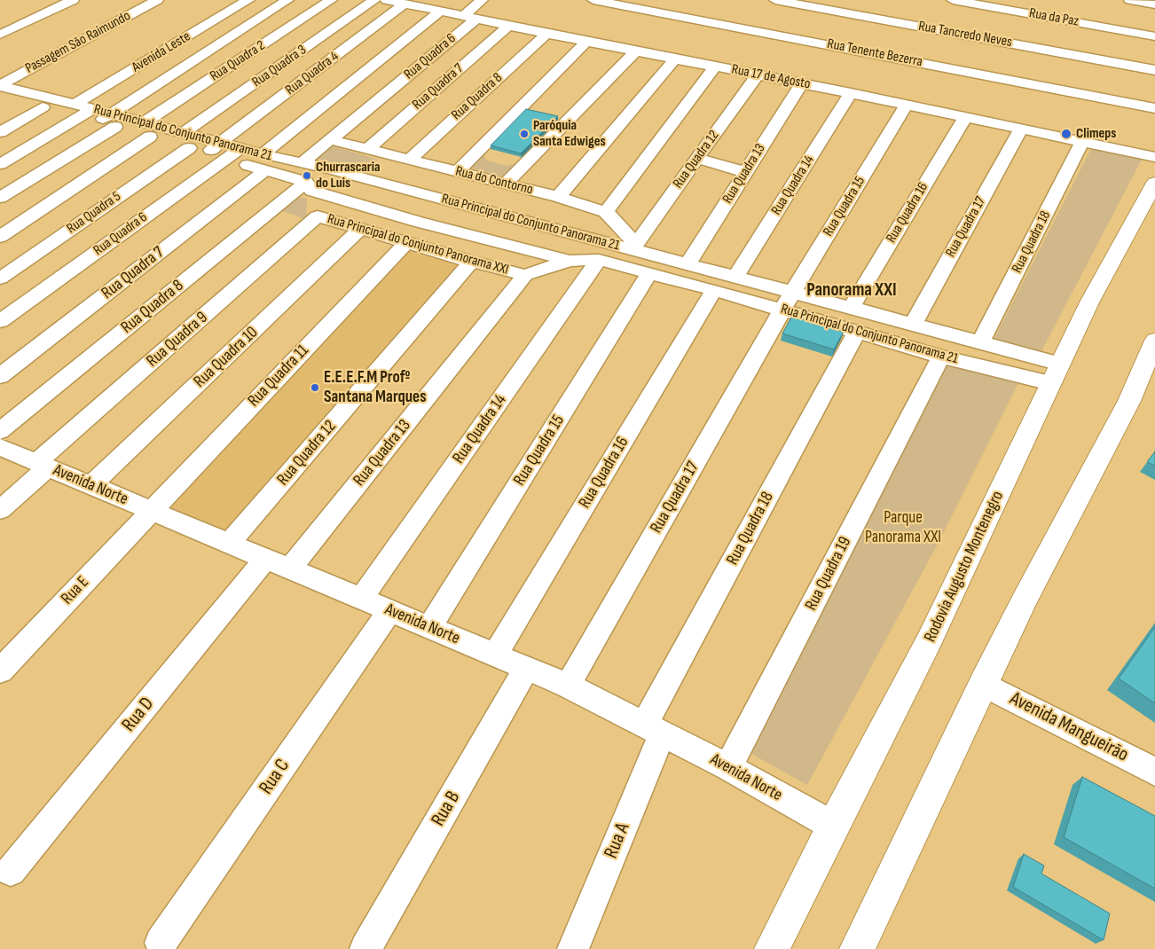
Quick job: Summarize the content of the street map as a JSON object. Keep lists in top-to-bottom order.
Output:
{
  "streets": {
    "main road": ["Rodovia Augusto Montenegro"],
    "street": [
      "Rua da Paz",
      "Rua Tancredo Neves",
      "Passagem São Raimundo",
      "Avenida Leste",
      "Rua Tenente Bezerra",
      "Rua Quadra 6",
      "Rua Quadra 2",
      "Rua Quadra 3",
      "Rua Quadra 4",
      "Rua 17 de Agosto",
      "Rua Quadra 7",
      "Rua Quadra 8",
      "Rua Principal do Conjunto Panorama 21",
      "Rua Quadra 12",
      "Rua Quadra 13",
      "Rua do Contorno",
      "Rua Quadra 14",
      "Rua Quadra 15",
      "Rua Quadra 5",
      "Rua Quadra 16",
      "Rua Quadra 17",
      "Rua Quadra 18",
      "Rua Principal do Conjunto Panorama XXI",
      "Rua Quadra 9",
      "Rua Quadra 10",
      "Rua Quadra 11",
      "Avenida Norte",
      "Rua Quadra 19",
      "Rua E",
      "Rua D",
      "Avenida Mangueirão",
      "Rua C",
      "Rua B",
      "Rua A"
    ]
  },
  "crossings": [
    ["Passagem São Raimundo", "Rua Principal do Conjunto Panorama 21"],
    ["Avenida Leste", "Rua Principal do Conjunto Panorama 21"],
    ["Rua Quadra 6", "Rua 17 de Agosto"],
    ["Rua Quadra 6", "Rua Principal do Conjunto Panorama 21"],
    ["Rua Quadra 6", "Rua do Contorno"],
    ["Rua Quadra 2", "Rua Principal do Conjunto Panorama 21"],
    ["Rua Quadra 3", "Rua Principal do Conjunto Panorama 21"],
    ["Rua Quadra 3", "Rua Quadra 5"],
    ["Rua Quadra 4", "Rua 17 de Agosto"],
    ["Rua Quadra 4", "Rua Principal do Conjunto Panorama 21"],
    ["Rua 17 de Agosto", "Rua Quadra 7"],
    ["Rua 17 de Agosto", "Rua Quadra 8"],
    ["Rua 17 de Agosto", "Rua Quadra 12"],
    ["Rua 17 de Agosto", "Rua Quadra 13"],
    ["Rua 17 de Agosto", "Rua Quadra 14"],
    ["Rua 17 de Agosto", "Rua Quadra 15"],
    ["Rua 17 de Agosto", "Rua Quadra 16"],
    ["Rua 17 de Agosto", "Rua Quadra 17"],
    ["Rua 17 de Agosto", "Rua Quadra 18"],
    ["Rua Quadra 7", "Rua Principal do Conjunto Panorama 21"],
    ["Rua Quadra 7", "Rua do Contorno"],
    ["Rua Quadra 8", "Rua Principal do Conjunto Panorama 21"],
    ["Rua Quadra 8", "Rua do Contorno"],
    ["Rua Quadra 8", "Rua Principal do Conjunto Panorama XXI"],
    ["Rua Principal do Conjunto Panorama 21", "Rua Quadra 12"],
    ["Rua Principal do Conjunto Panorama 21", "Rua Quadra 13"],
    ["Rua Principal do Conjunto Panorama 21", "Rua do Contorno"],
    ["Rua Principal do Conjunto Panorama 21", "Rua Quadra 14"],
    ["Rua Principal do Conjunto Panorama 21", "Rua Quadra 15"],
    ["Rua Principal do Conjunto Panorama 21", "Rua Quadra 5"],
    ["Rua Principal do Conjunto Panorama 21", "Rua Quadra 16"],
    ["Rua Principal do Conjunto Panorama 21", "Rua Quadra 17"],
    ["Rua Principal do Conjunto Panorama 21", "Rua Quadra 18"],
    ["Rua Principal do Conjunto Panorama 21", "Rua Principal do Conjunto Panorama XXI"],
    ["Rua Principal do Conjunto Panorama 21", "Rodovia Augusto Montenegro"],
    ["Rua Principal do Conjunto Panorama 21", "Rua Quadra 19"],
    ["Rua Quadra 12", "Rua do Contorno"],
    ["Rua Quadra 12", "Rua Principal do Conjunto Panorama XXI"],
    ["Rua Quadra 12", "Avenida Norte"],
    ["Rua Quadra 13", "Rua Principal do Conjunto Panorama XXI"],
    ["Rua Quadra 13", "Avenida Norte"],
    ["Rua Quadra 14", "Avenida Norte"],
    ["Rua Quadra 15", "Rua Quadra 17"],
    ["Rua Quadra 15", "Avenida Norte"],
    ["Rua Quadra 16", "Avenida Norte"],
    ["Rua Quadra 17", "Avenida Norte"],
    ["Rua Quadra 18", "Avenida Norte"],
    ["Rua Quadra 18", "Rua A"],
    ["Rua Principal do Conjunto Panorama XXI", "Rua Quadra 9"],
    ["Rua Principal do Conjunto Panorama XXI", "Rua Quadra 10"],
    ["Rua Principal do Conjunto Panorama XXI", "Rua Quadra 11"],
    ["Rua Quadra 9", "Avenida Norte"],
    ["Rua Quadra 10", "Avenida Norte"],
    ["Rua Quadra 11", "Avenida Norte"],
    ["Rua Quadra 11", "Rua E"],
    ["Avenida Norte", "Rodovia Augusto Montenegro"],
    ["Avenida Norte", "Rua Quadra 19"],
    ["Avenida Norte", "Rua E"],
    ["Avenida Norte", "Rua D"],
    ["Avenida Norte", "Rua C"],
    ["Avenida Norte", "Rua B"],
    ["Avenida Norte", "Rua A"]
  ],
  "districts": ["Panorama XXI"],
  "parks": ["Parque Panorama XXI"],
  "places": [
    "Paróquia Santa Edwiges",
    "Climeps",
    "Churrascaria do Luis",
    "E.E.E.F.M Profº Santana Marques"
  ]
}
